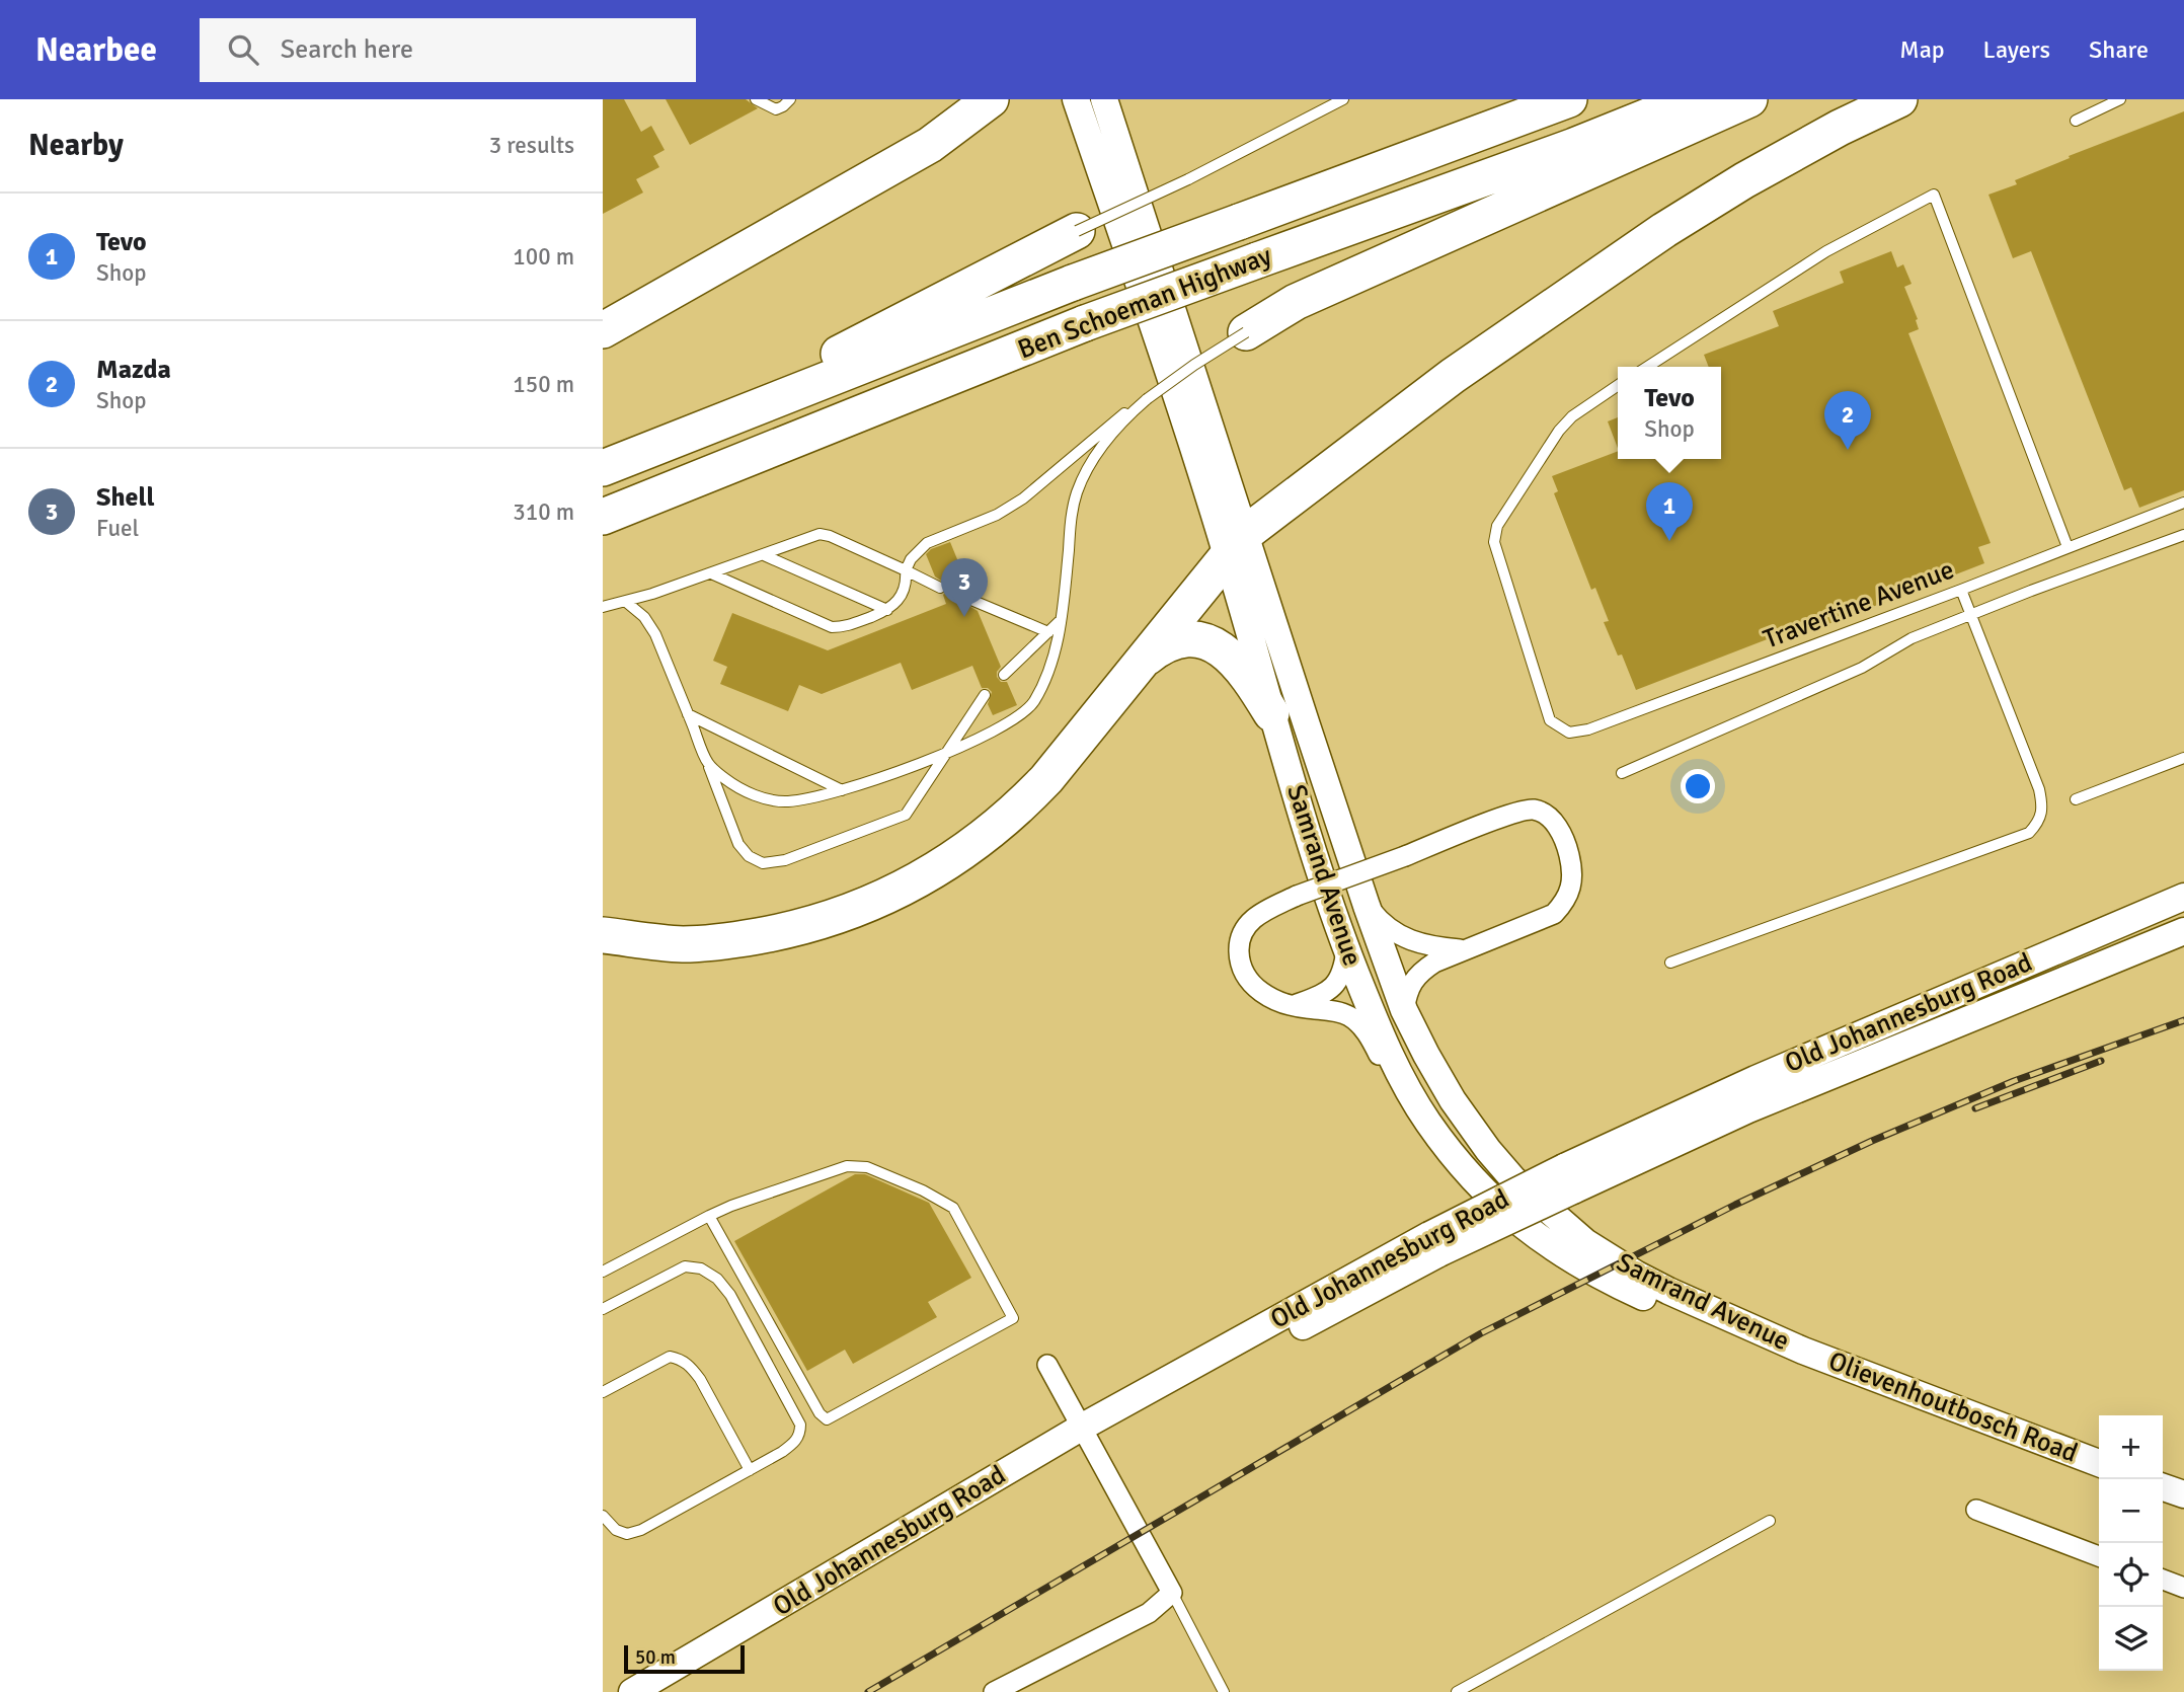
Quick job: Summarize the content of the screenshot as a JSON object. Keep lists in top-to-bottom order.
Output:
{
  "streets": {
    "highway": ["Ben Schoeman Highway"],
    "main road": ["Samrand Avenue", "Old Johannesburg Road", "Olievenhoutbosch Road"],
    "lane": ["Travertine Avenue"]
  },
  "crossings": [
    ["Samrand Avenue", "Olievenhoutbosch Road"]
  ],
  "scale_bar": "50 m",
  "page": {
    "header": "Nearbee",
    "search": "Search here",
    "nav": ["Map", "Layers", "Share"],
    "heading": ["Nearby", "3 results"],
    "list": [
      {
        "mark": "1",
        "name": "Tevo",
        "note": "Shop",
        "value": "100 m"
      },
      {
        "mark": "2",
        "name": "Mazda",
        "note": "Shop",
        "value": "150 m"
      },
      {
        "mark": "3",
        "name": "Shell",
        "note": "Fuel",
        "value": "310 m"
      }
    ],
    "popup": ["Tevo", "Shop"],
    "pins": ["2", "1", "3"],
    "map_buttons": ["+", "−"],
    "scale": "50 m"
  }
}
